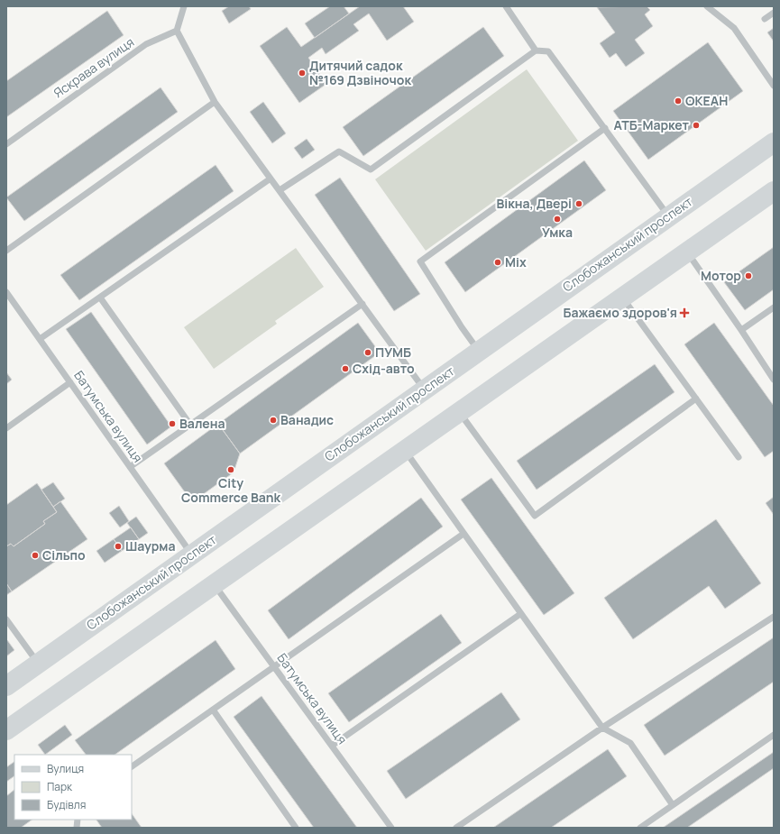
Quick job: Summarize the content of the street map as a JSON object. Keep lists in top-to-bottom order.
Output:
{
  "streets": {
    "main road": ["Слобожанський проспект"],
    "street": ["Яскрава вулиця", "Батумська вулиця"]
  },
  "crossings": [
    ["Слобожанський проспект", "Батумська вулиця"]
  ],
  "places": {
    "other": [
      "Дитячий садок №169 Дзвіночок",
      "ОКЕАН",
      "АТБ-Маркет",
      "Вікна, Двері",
      "Умка",
      "Mix",
      "Мотор",
      "ПУМБ",
      "Схід-авто",
      "Ванадис",
      "Валена",
      "City Commerce Bank",
      "Шаурма",
      "Сільпо"
    ],
    "health": ["Бажаємо здоров'я"]
  },
  "legend": ["Вулиця", "Парк", "Будівля"]
}
